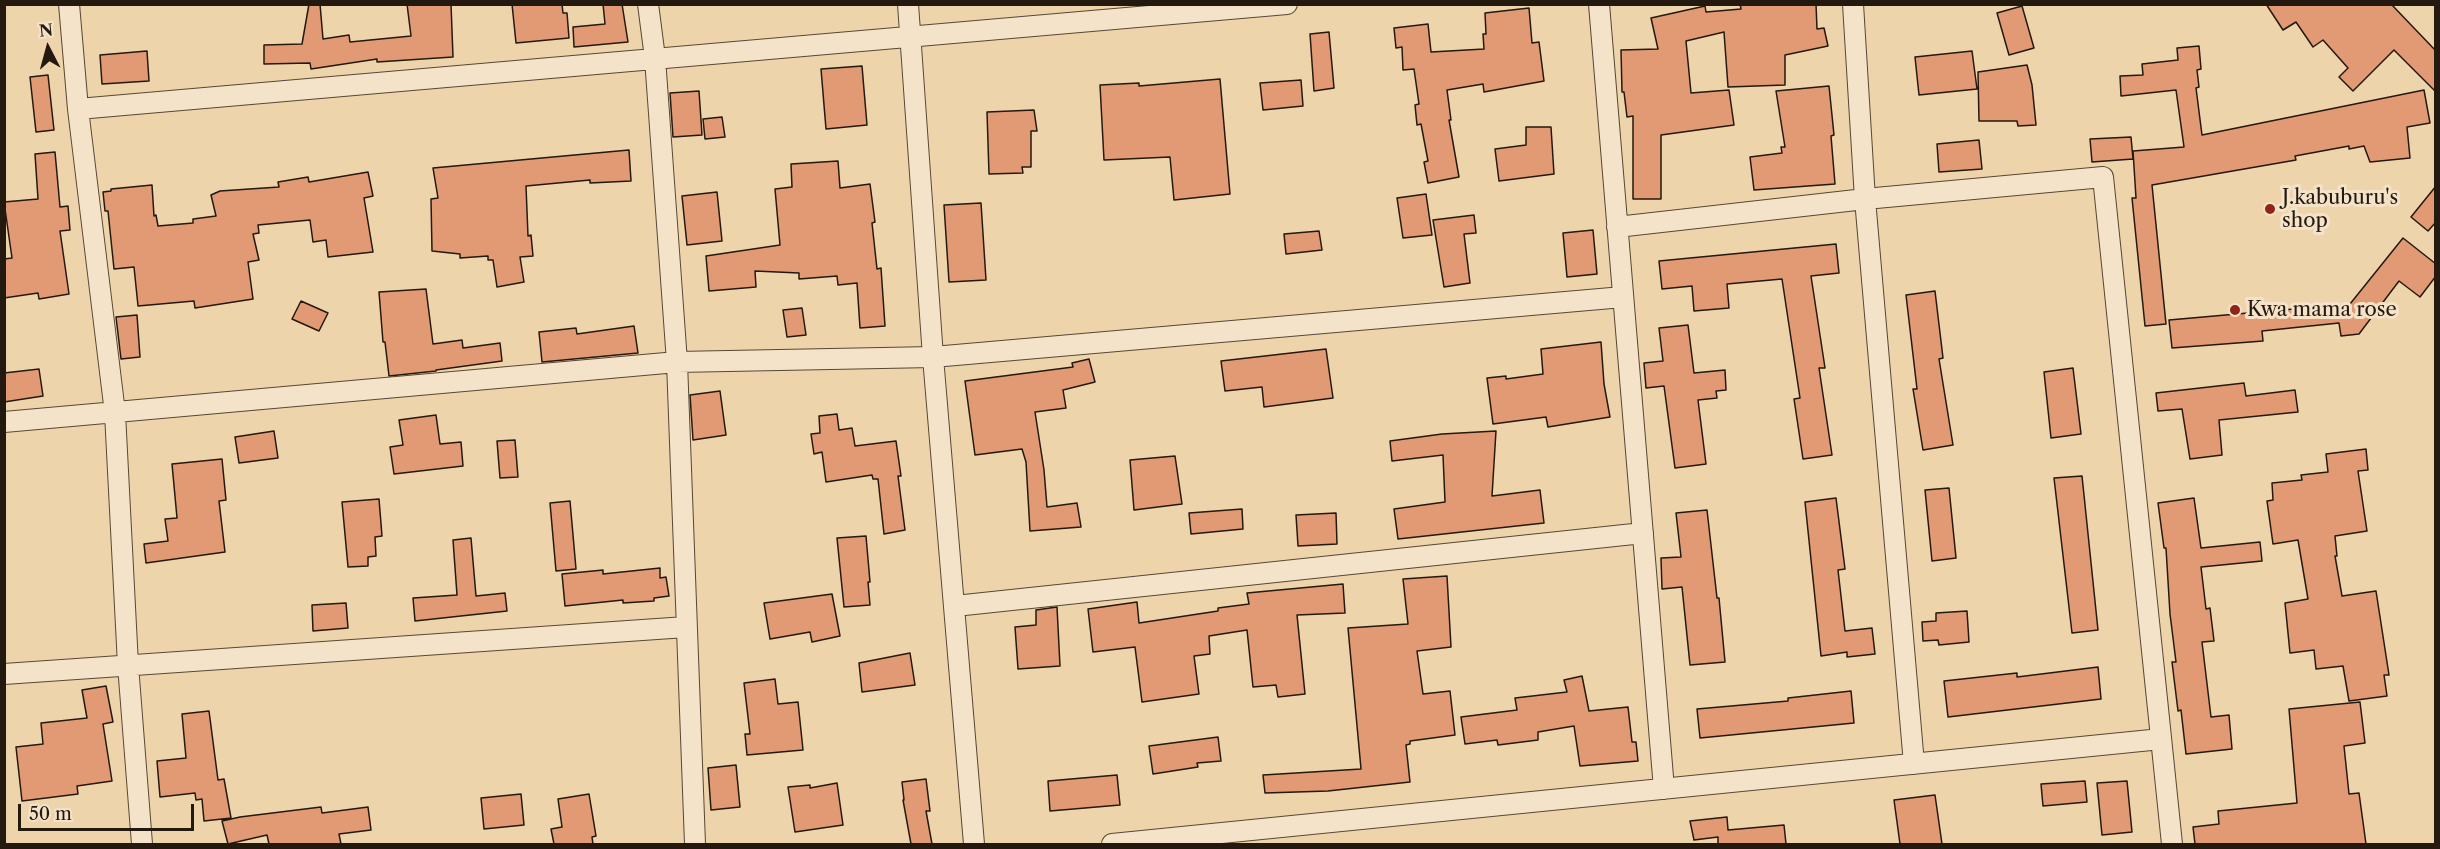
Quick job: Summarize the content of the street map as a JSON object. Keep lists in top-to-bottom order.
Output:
{
  "places": ["J.kabuburu's shop", "Kwa mama rose"],
  "scale_bar": "50 m",
  "north": "top"
}
